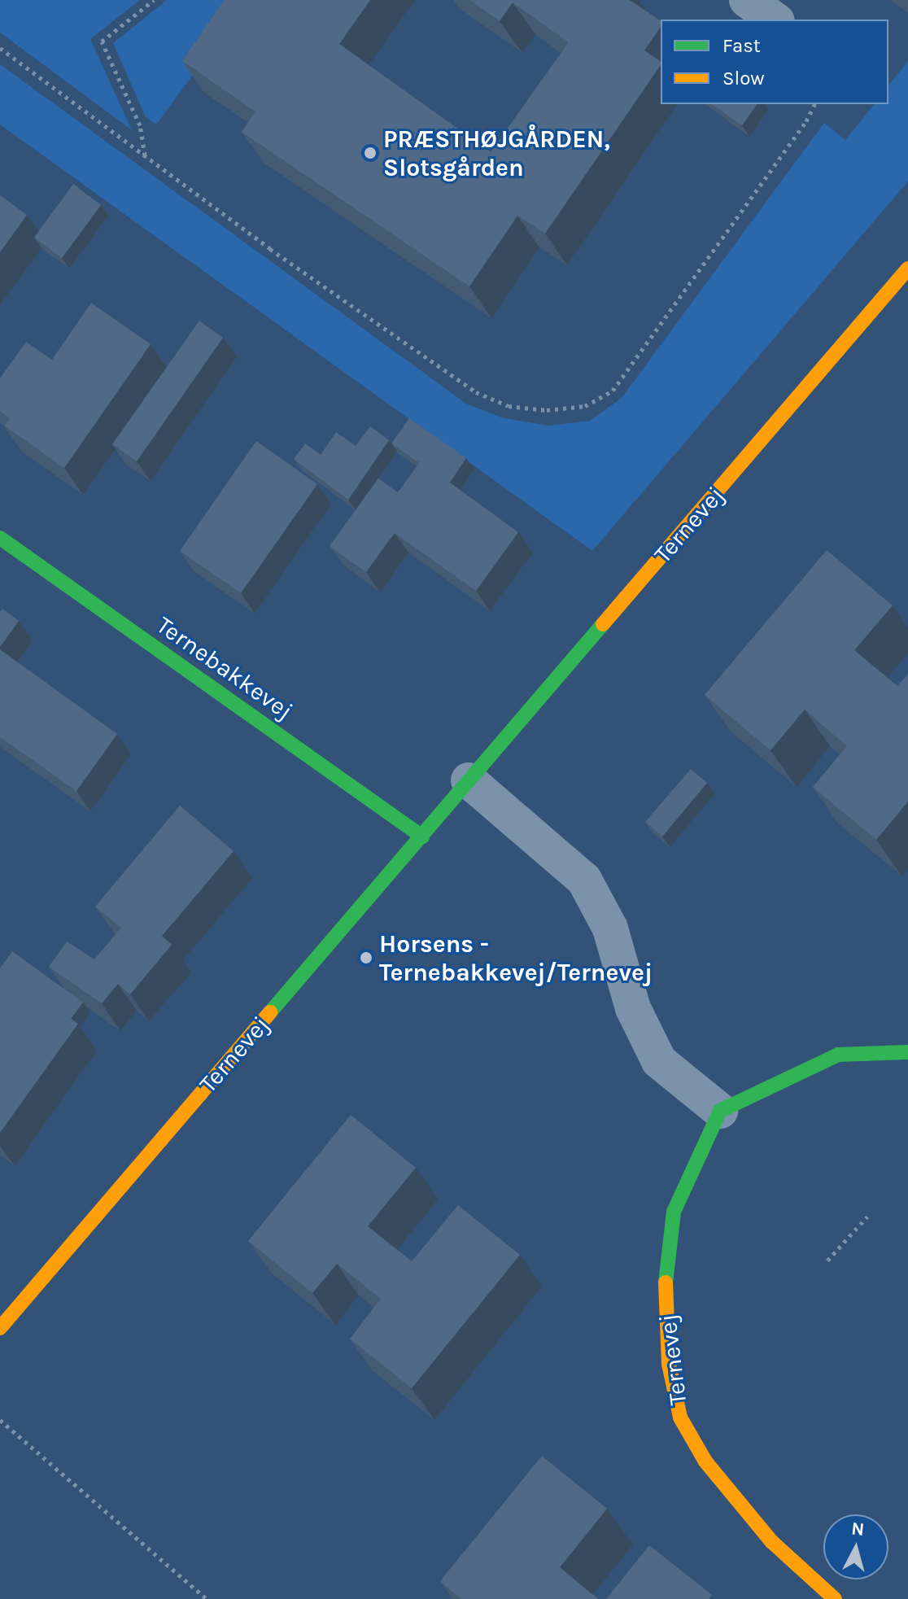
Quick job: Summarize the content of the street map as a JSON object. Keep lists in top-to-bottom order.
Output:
{
  "streets": {
    "street": ["Ternevej", "Ternebakkevej"]
  },
  "crossings": [
    ["Ternevej", "Ternebakkevej"]
  ],
  "places": ["PRÆSTHØJGÅRDEN, Slotsgården", "Horsens - Ternebakkevej/Ternevej"],
  "legend": ["Fast", "Slow"],
  "north": "top"
}
